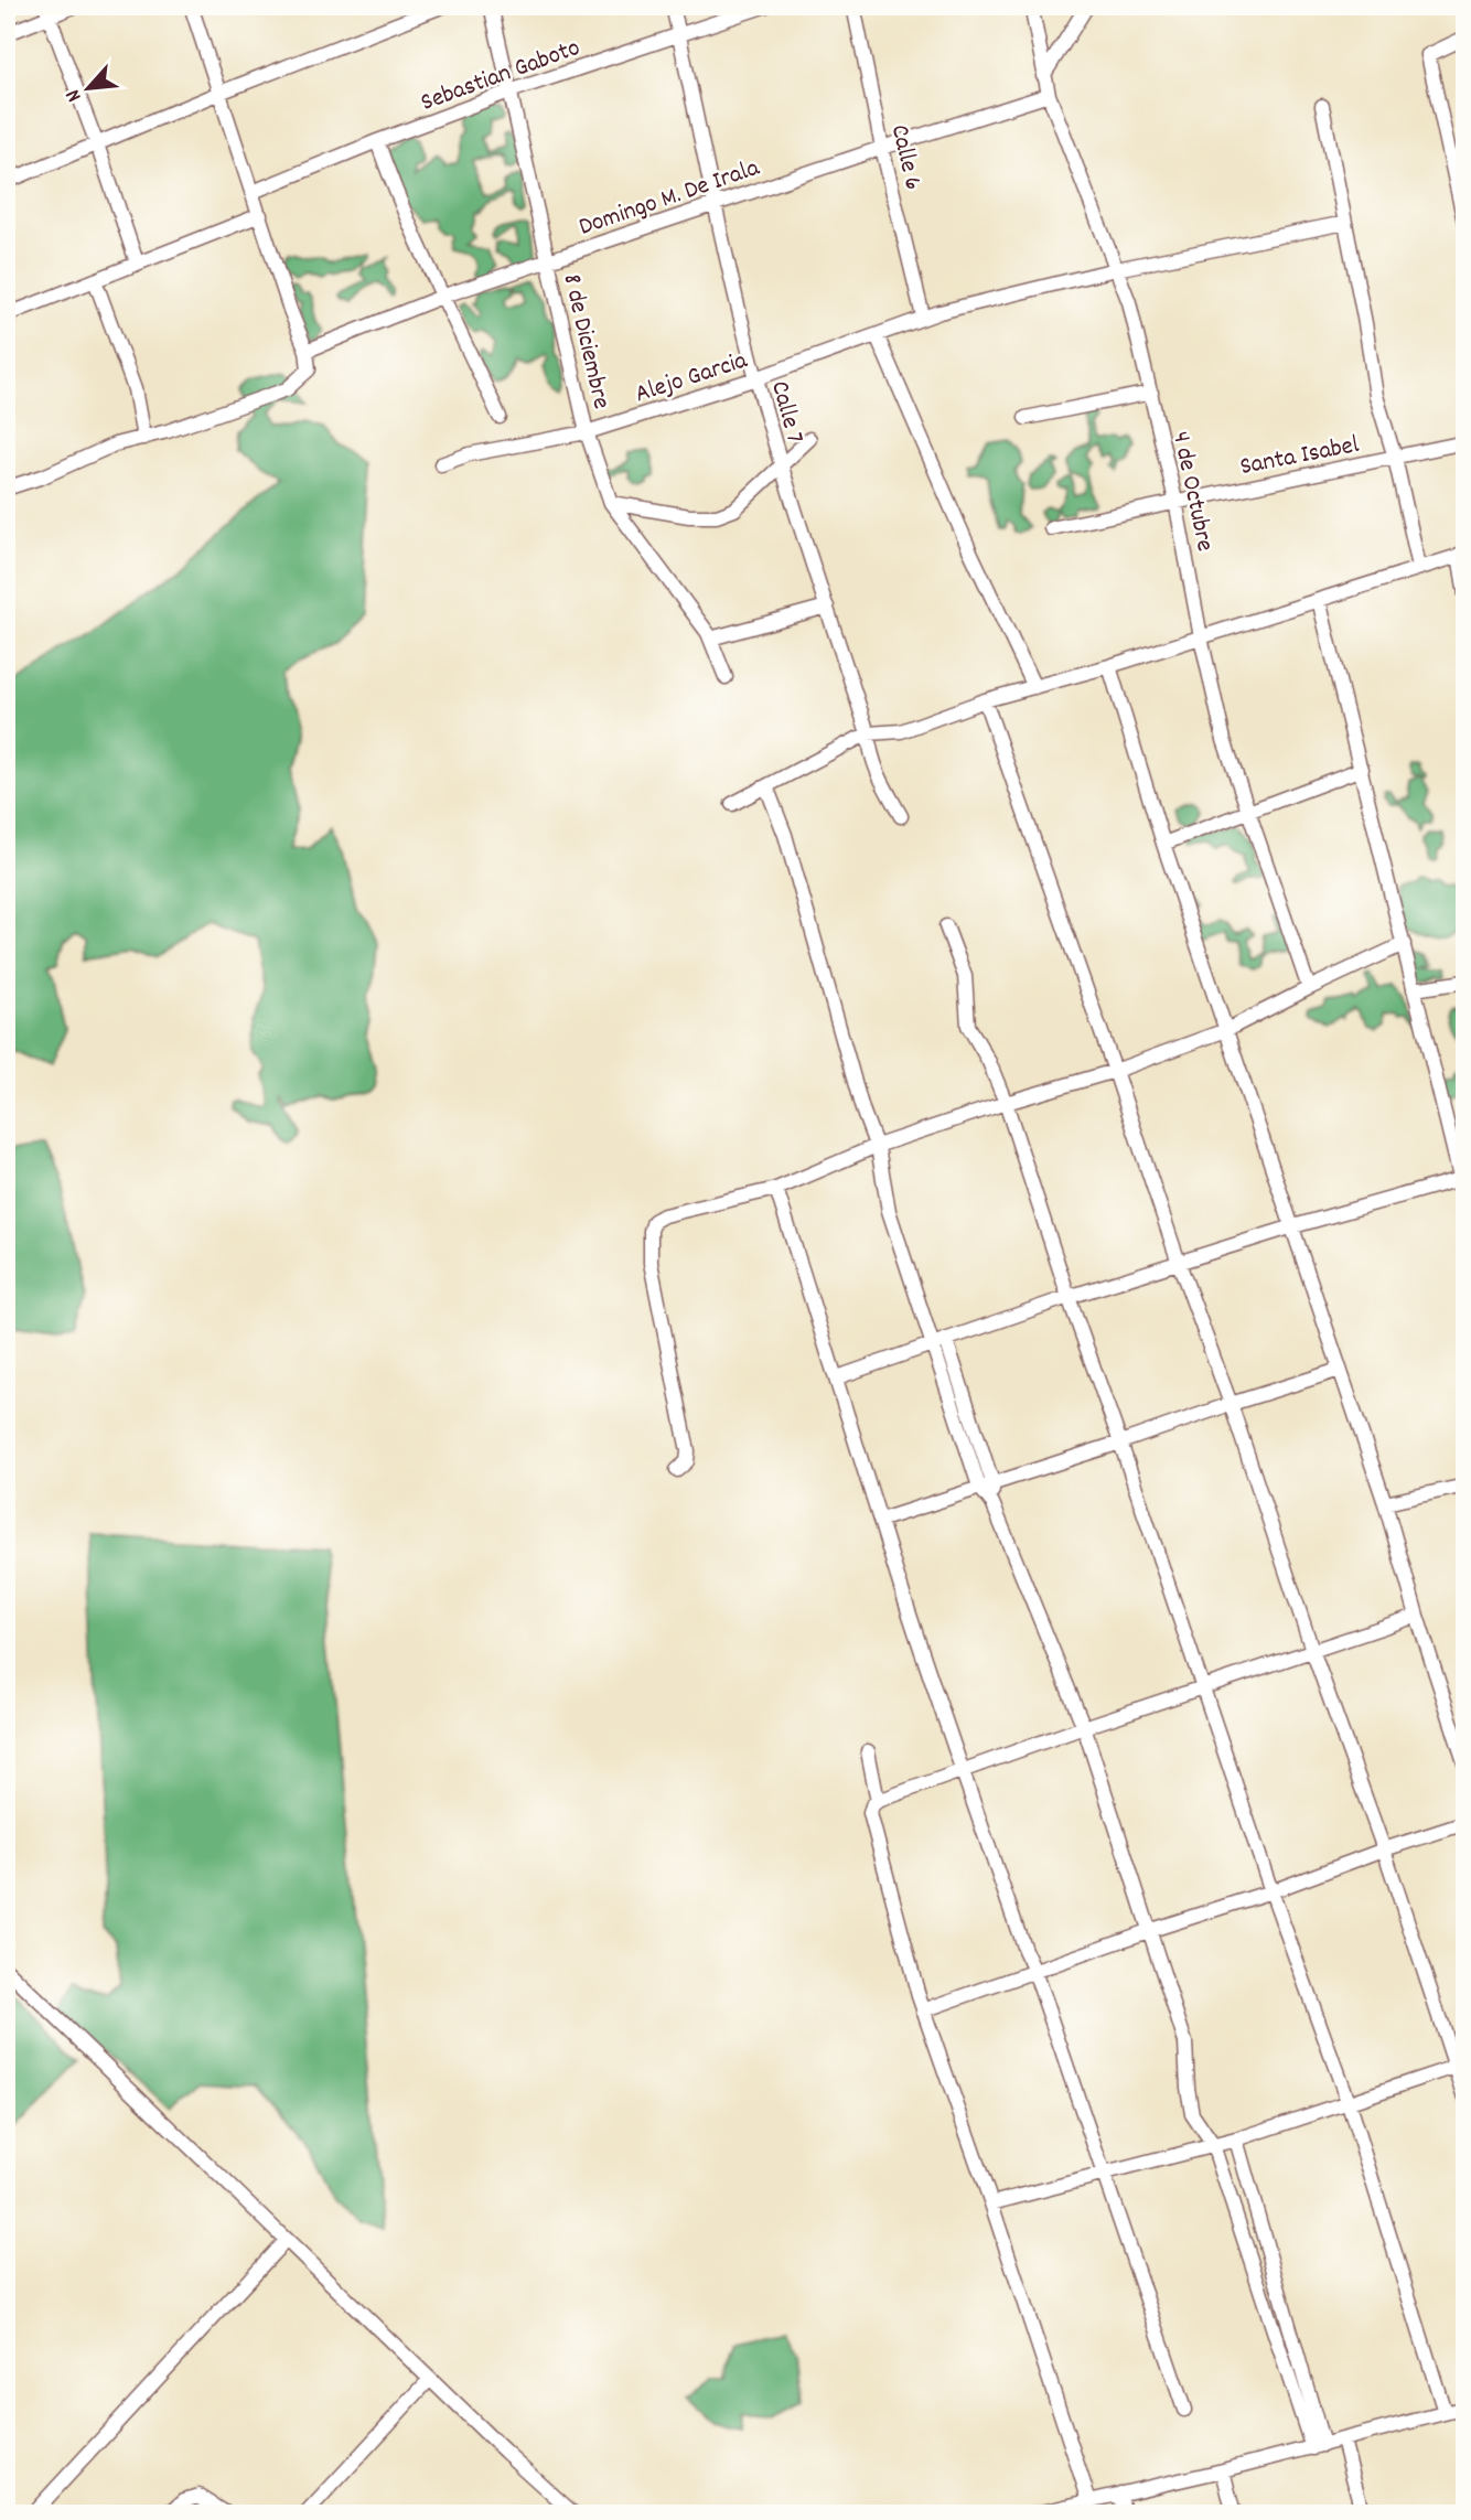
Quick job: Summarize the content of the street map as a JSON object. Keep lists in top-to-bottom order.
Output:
{
  "streets": {
    "street": [
      "Sebastian Gaboto",
      "Calle 6",
      "Domingo M. De Irala",
      "8 de Diciembre",
      "Alejo Garcia",
      "Calle 7",
      "Santa Isabel",
      "4 de Octubre"
    ]
  },
  "crossings": [
    ["Sebastian Gaboto", "8 de Diciembre"],
    ["Sebastian Gaboto", "Calle 7"],
    ["Calle 6", "Domingo M. De Irala"],
    ["Calle 6", "Alejo Garcia"],
    ["Domingo M. De Irala", "8 de Diciembre"],
    ["Domingo M. De Irala", "Calle 7"],
    ["Domingo M. De Irala", "4 de Octubre"],
    ["8 de Diciembre", "Alejo Garcia"],
    ["Alejo Garcia", "Calle 7"],
    ["Alejo Garcia", "4 de Octubre"],
    ["Santa Isabel", "4 de Octubre"]
  ],
  "north": "bottom left"
}
